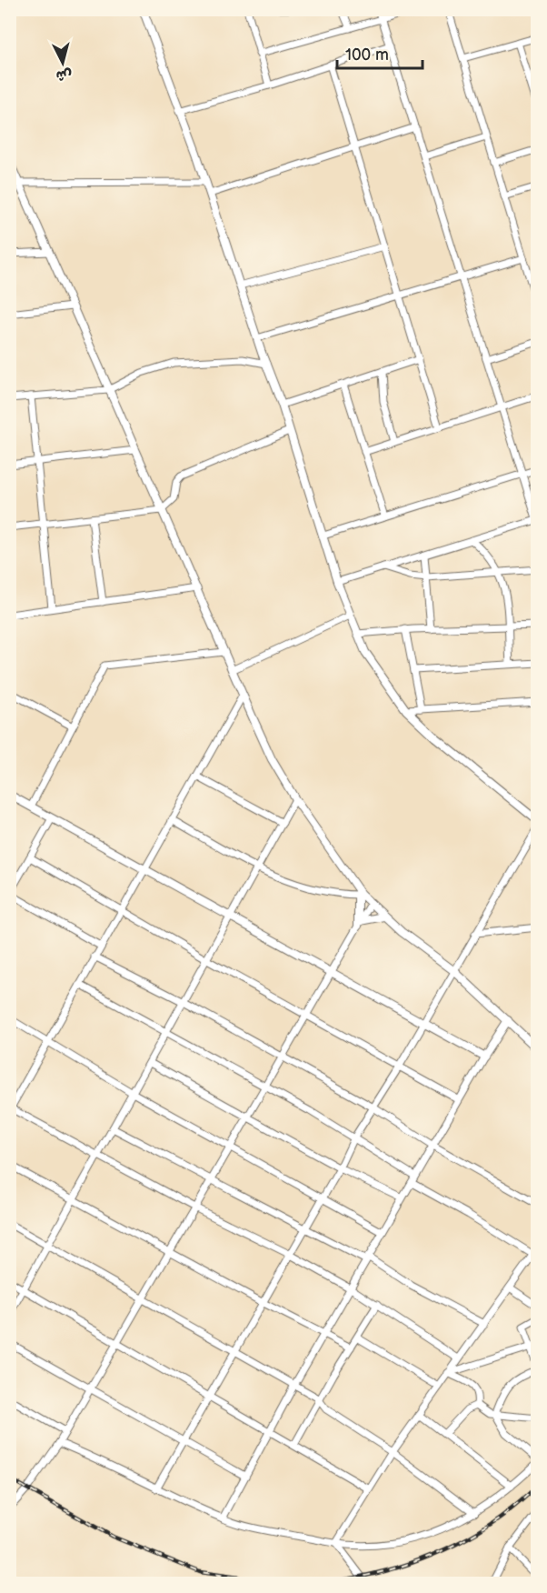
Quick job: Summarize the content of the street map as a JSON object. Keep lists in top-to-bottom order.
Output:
{
  "scale_bar": "100 m",
  "north": "bottom"
}
